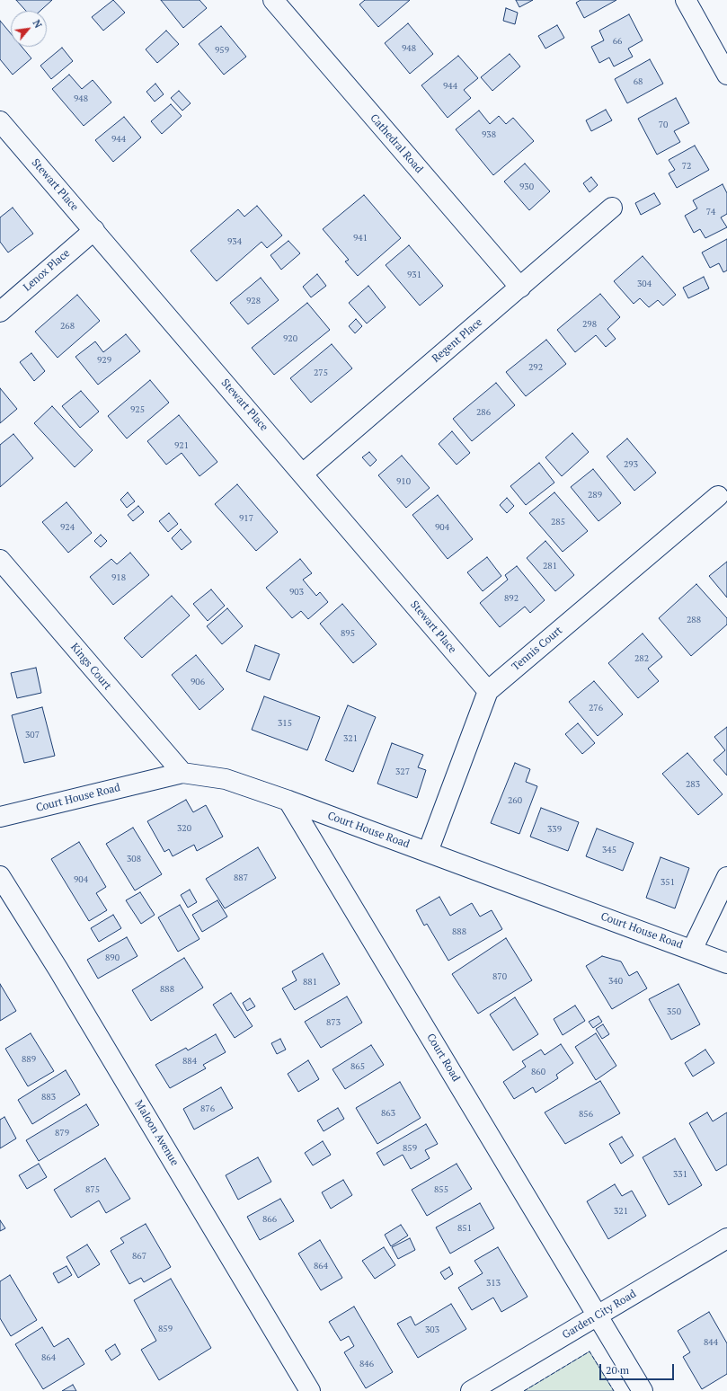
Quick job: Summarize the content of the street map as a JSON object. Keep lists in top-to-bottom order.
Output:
{
  "streets": {
    "street": [
      "Cathedral Road",
      "Stewart Place",
      "Lenox Place",
      "Regent Place",
      "Tennis Court",
      "Kings Court",
      "Court House Road",
      "Court Road",
      "Maloon Avenue",
      "Garden City Road"
    ]
  },
  "crossings": [
    ["Cathedral Road", "Regent Place"],
    ["Stewart Place", "Lenox Place"],
    ["Stewart Place", "Regent Place"],
    ["Stewart Place", "Tennis Court"],
    ["Tennis Court", "Court House Road"],
    ["Kings Court", "Court House Road"],
    ["Court House Road", "Court Road"],
    ["Court Road", "Garden City Road"]
  ],
  "house_numbers": [
    "66",
    "948",
    "959",
    "68",
    "944",
    "948",
    "70",
    "938",
    "944",
    "72",
    "930",
    "74",
    "941",
    "934",
    "931",
    "304",
    "928",
    "298",
    "268",
    "920",
    "929",
    "292",
    "275",
    "925",
    "286",
    "921",
    "293",
    "910",
    "289",
    "917",
    "285",
    "924",
    "904",
    "281",
    "918",
    "903",
    "892",
    "288",
    "895",
    "282",
    "906",
    "276",
    "315",
    "307",
    "321",
    "327",
    "283",
    "260",
    "320",
    "339",
    "345",
    "308",
    "887",
    "904",
    "351",
    "888",
    "890",
    "870",
    "340",
    "881",
    "888",
    "350",
    "873",
    "889",
    "884",
    "865",
    "860",
    "883",
    "876",
    "863",
    "856",
    "879",
    "859",
    "331",
    "875",
    "855",
    "321",
    "866",
    "851",
    "867",
    "864",
    "313",
    "859",
    "303",
    "844",
    "864",
    "846"
  ],
  "scale_bar": "20 m",
  "north": "top right"
}
